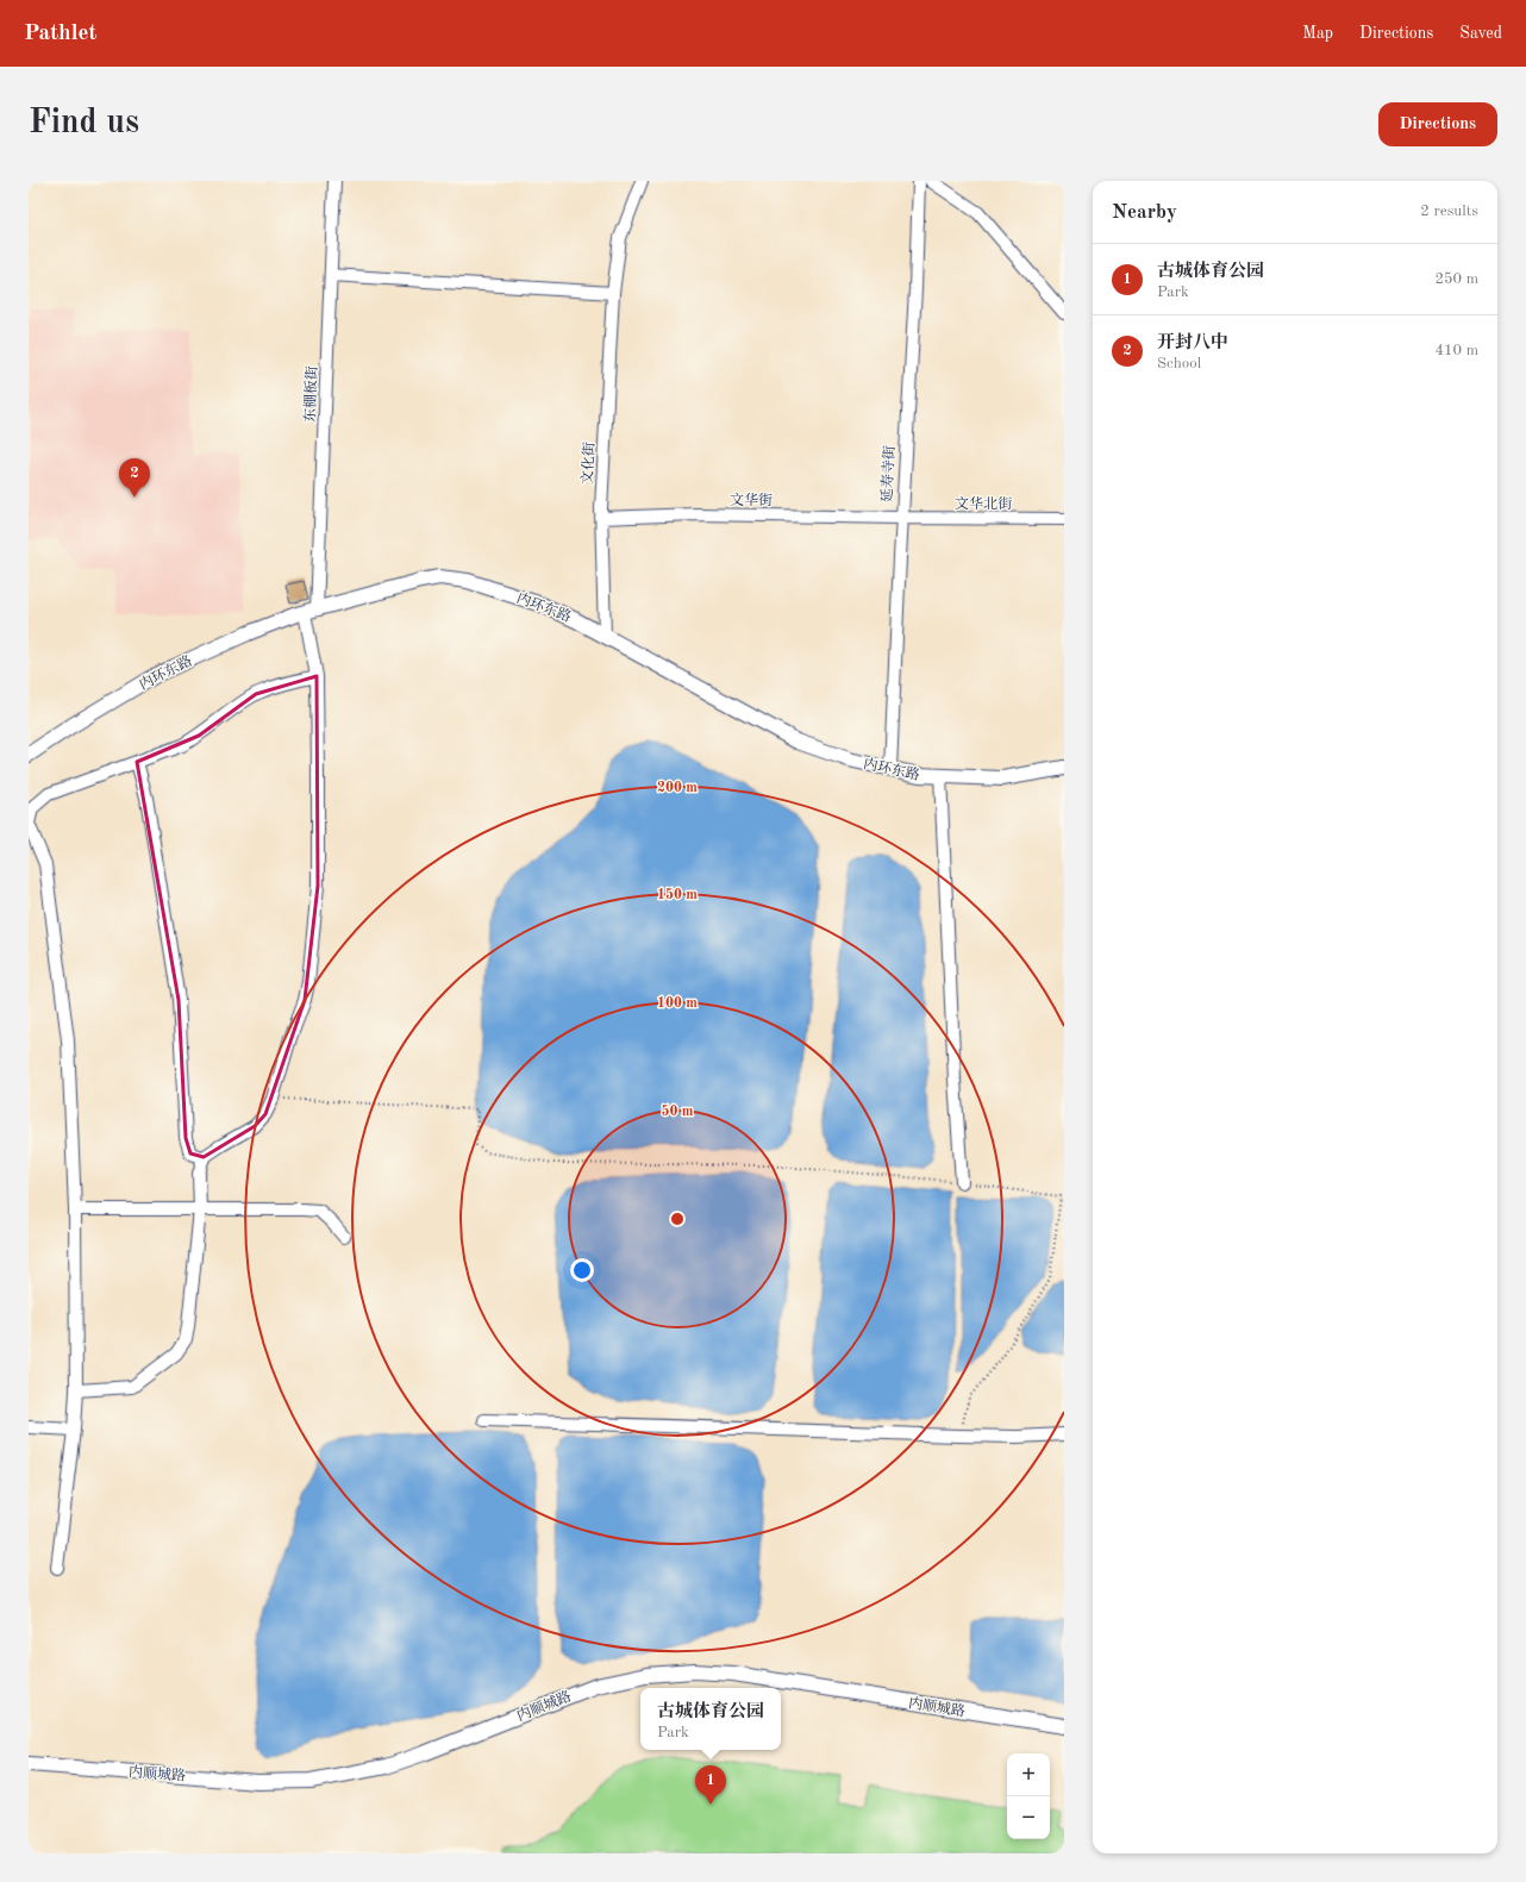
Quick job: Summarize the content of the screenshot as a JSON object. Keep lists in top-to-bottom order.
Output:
{
  "streets": {
    "street": [
      "东棚板街",
      "文化街",
      "延寿寺街",
      "文华街",
      "文华北街",
      "内环东路",
      "内顺城路"
    ]
  },
  "crossings": [
    ["东棚板街", "内环东路"],
    ["文化街", "文华街"],
    ["文化街", "内环东路"],
    ["延寿寺街", "文华街"],
    ["延寿寺街", "文华北街"],
    ["延寿寺街", "内环东路"],
    ["文华街", "文华北街"]
  ],
  "page": {
    "header": "Pathlet",
    "nav": ["Map", "Directions", "Saved"],
    "buttons": "Directions",
    "title": "Find us",
    "heading": ["Nearby", "2 results"],
    "list": [
      {
        "mark": "1",
        "name": "古城体育公园",
        "note": "Park",
        "value": "250 m"
      },
      {
        "mark": "2",
        "name": "开封八中",
        "note": "School",
        "value": "410 m"
      }
    ],
    "pins": ["2", "1"],
    "popup": ["古城体育公园", "Park"],
    "map_buttons": ["+", "−"]
  },
  "rings": [
    "200 m",
    "150 m",
    "100 m",
    "50 m"
  ]
}
